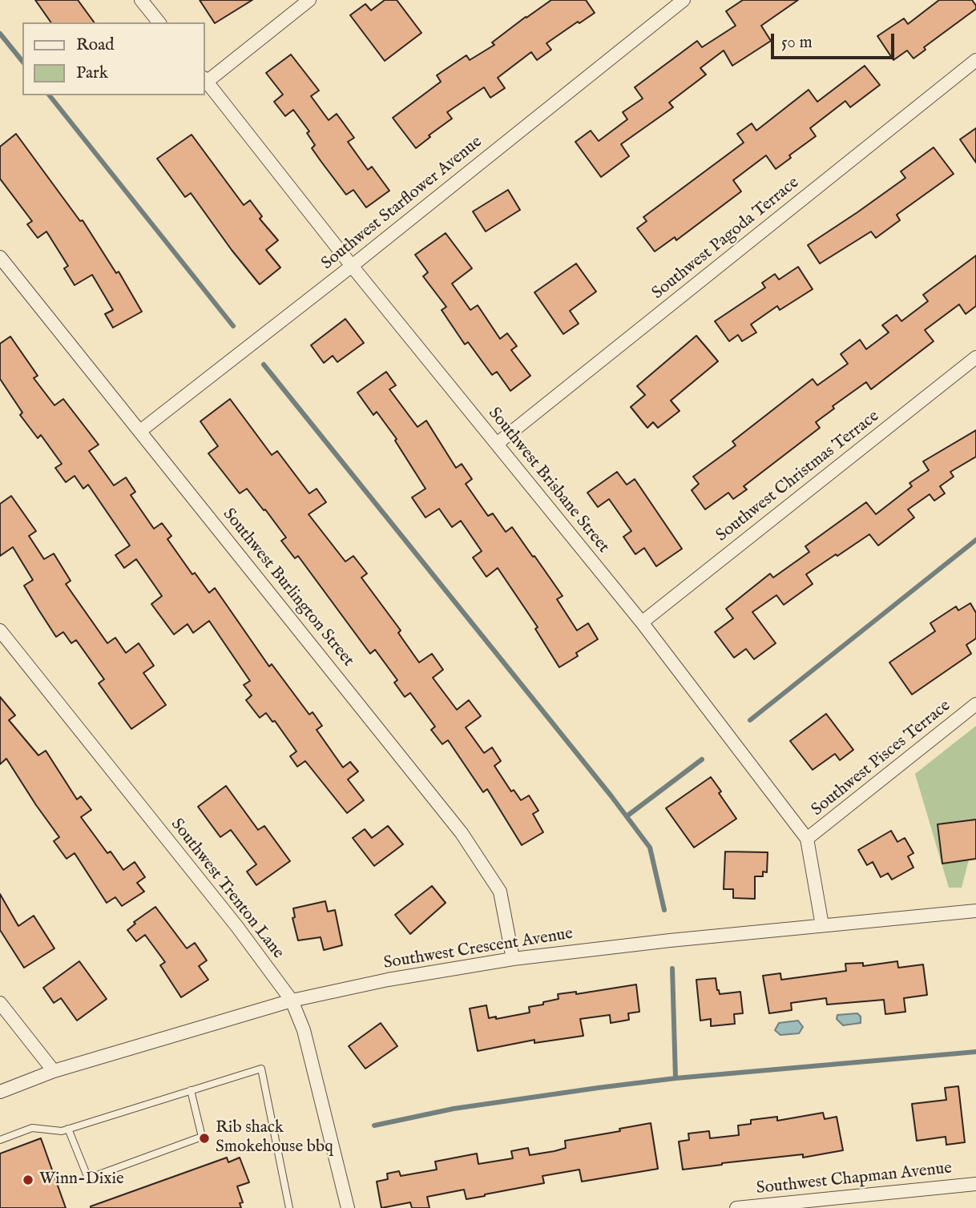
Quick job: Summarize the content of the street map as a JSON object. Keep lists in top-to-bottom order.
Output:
{
  "streets": {
    "street": [
      "Southwest Starflower Avenue",
      "Southwest Pagoda Terrace",
      "Southwest Christmas Terrace",
      "Southwest Brisbane Street",
      "Southwest Burlington Street",
      "Southwest Pisces Terrace",
      "Southwest Trenton Lane",
      "Southwest Crescent Avenue",
      "Southwest Chapman Avenue"
    ]
  },
  "crossings": [
    ["Southwest Starflower Avenue", "Southwest Brisbane Street"],
    ["Southwest Starflower Avenue", "Southwest Burlington Street"],
    ["Southwest Pagoda Terrace", "Southwest Brisbane Street"],
    ["Southwest Christmas Terrace", "Southwest Brisbane Street"],
    ["Southwest Brisbane Street", "Southwest Pisces Terrace"],
    ["Southwest Brisbane Street", "Southwest Crescent Avenue"],
    ["Southwest Burlington Street", "Southwest Crescent Avenue"],
    ["Southwest Trenton Lane", "Southwest Crescent Avenue"]
  ],
  "places": ["Rib shack Smokehouse bbq", "Winn-Dixie"],
  "legend": ["Road", "Park"],
  "scale_bar": "50 m"
}
